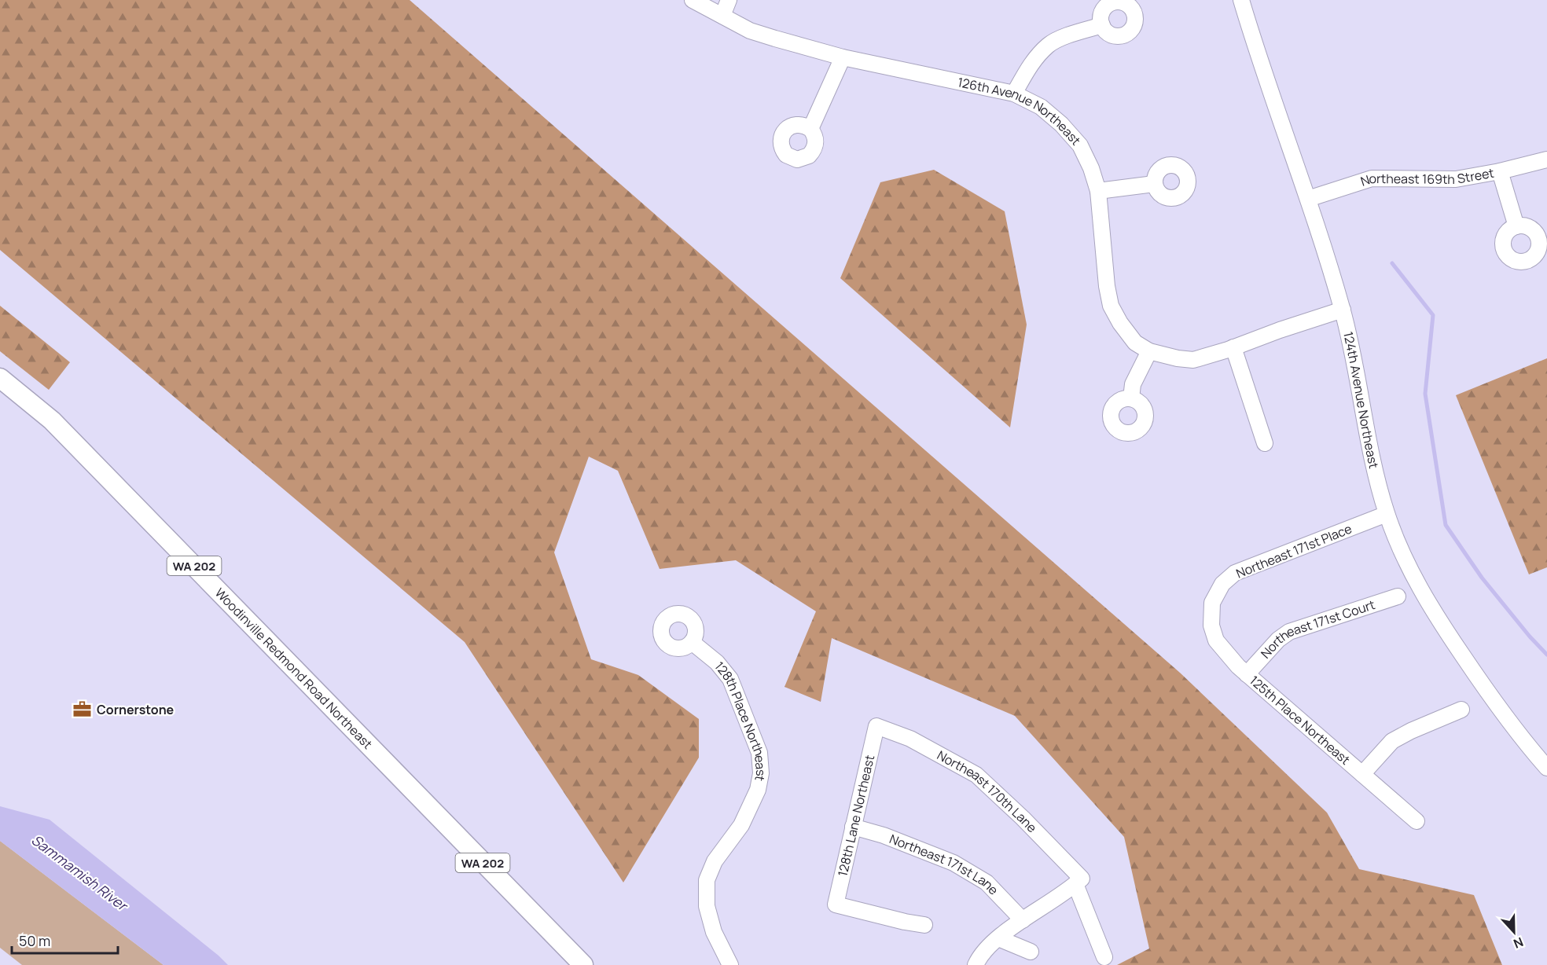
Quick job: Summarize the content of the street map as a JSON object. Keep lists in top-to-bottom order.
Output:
{
  "streets": {
    "main road": ["WA 202", "Woodinville Redmond Road Northeast"],
    "street": [
      "126th Avenue Northeast",
      "Northeast 169th Street",
      "124th Avenue Northeast",
      "Northeast 171st Place",
      "Northeast 171st Court",
      "125th Place Northeast",
      "128th Place Northeast",
      "Northeast 170th Lane",
      "128th Lane Northeast",
      "Northeast 171st Lane"
    ]
  },
  "crossings": [
    ["Northeast 169th Street", "124th Avenue Northeast"],
    ["124th Avenue Northeast", "Northeast 171st Place"],
    ["Northeast 171st Place", "125th Place Northeast"],
    ["Northeast 171st Court", "125th Place Northeast"],
    ["Northeast 170th Lane", "128th Lane Northeast"],
    ["128th Lane Northeast", "Northeast 171st Lane"]
  ],
  "water": ["Sammamish River"],
  "places": {
    "office": ["Cornerstone"]
  },
  "scale_bar": "50 m",
  "north": "bottom"
}
